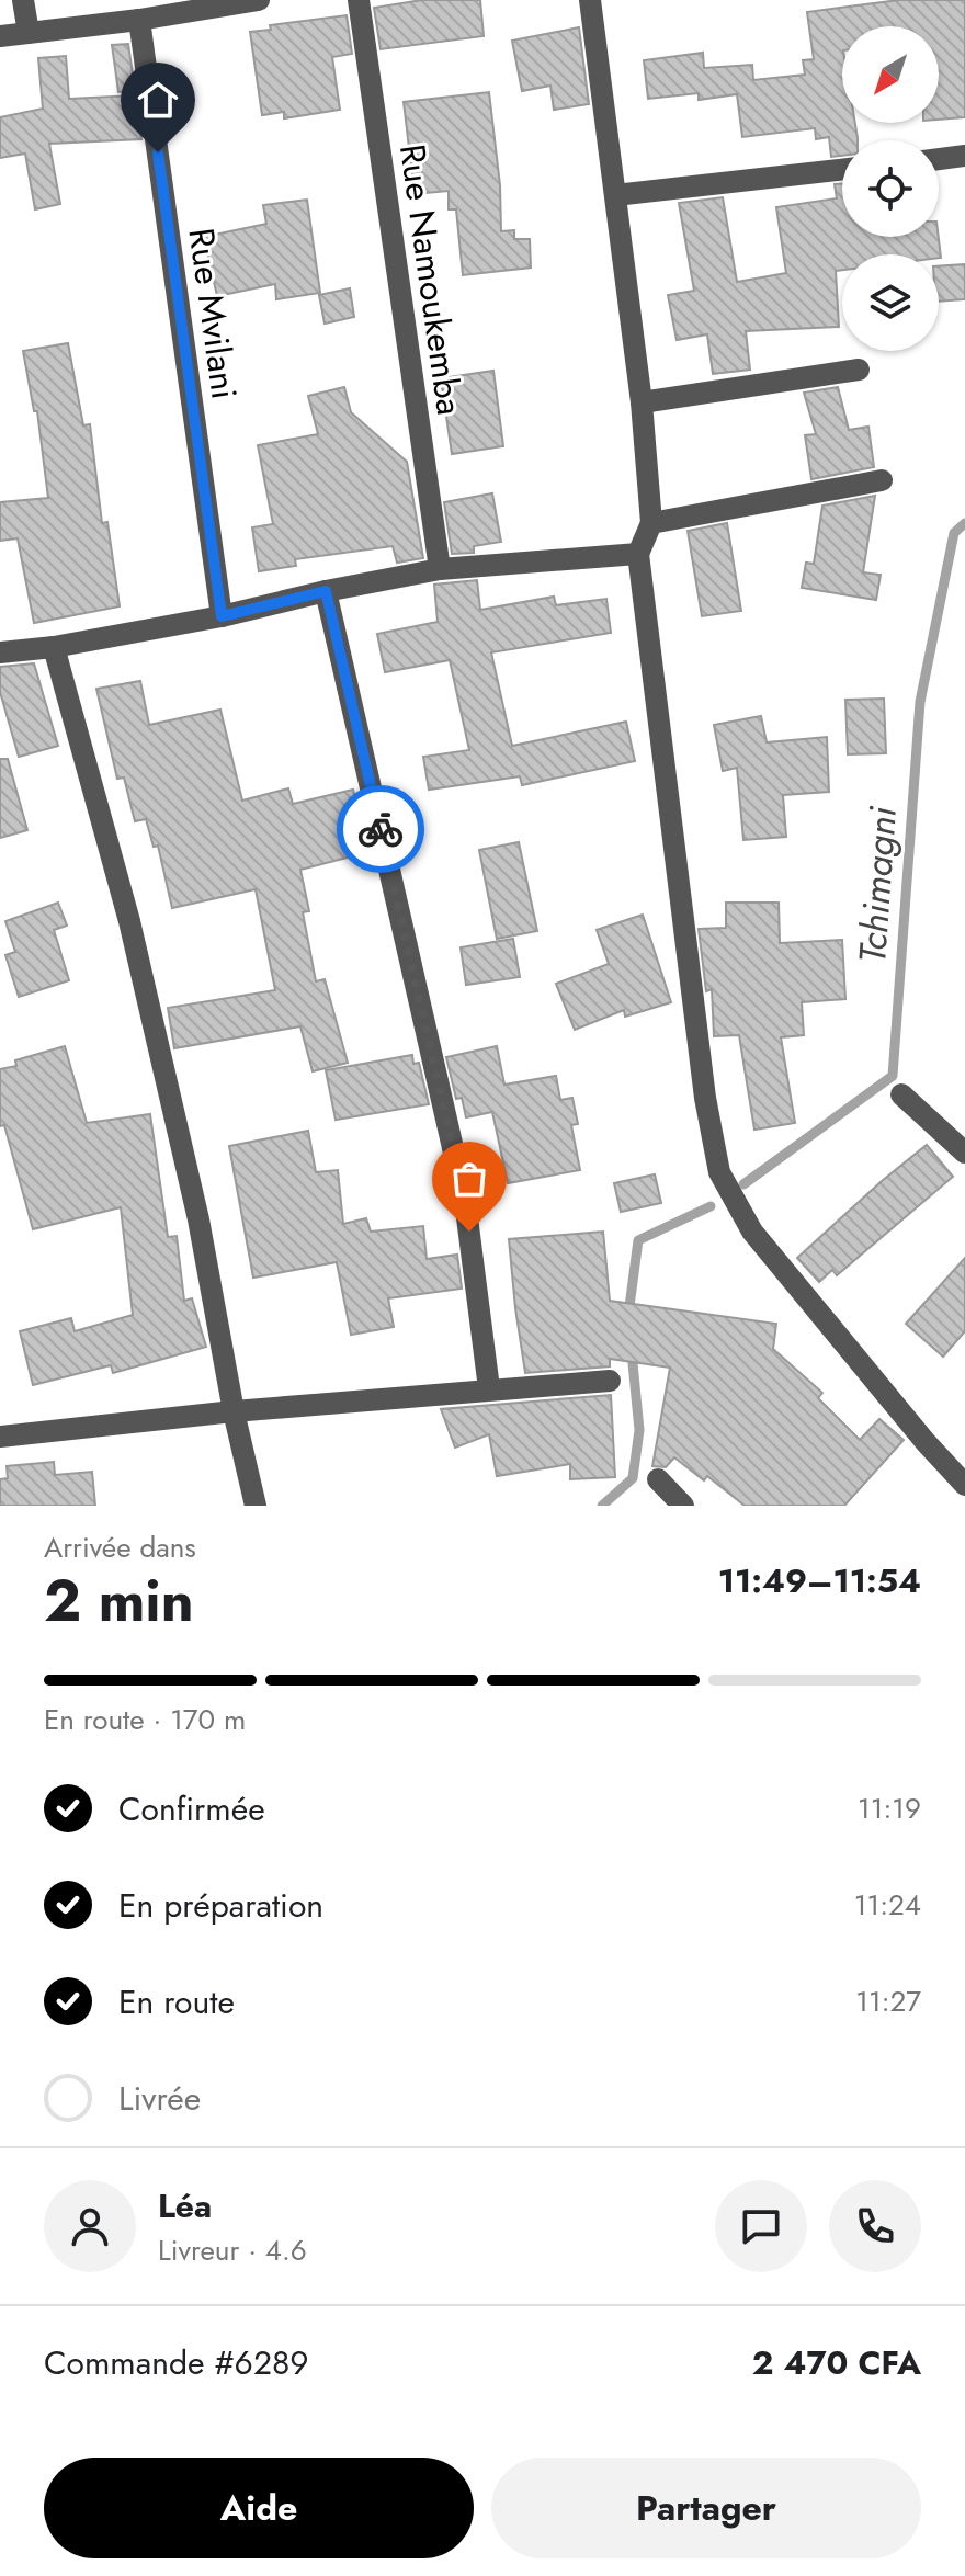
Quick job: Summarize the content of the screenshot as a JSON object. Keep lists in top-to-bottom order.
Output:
{
  "streets": {
    "street": ["Rue Namoukemba", "Rue Mvilani"]
  },
  "water": ["Tchimagni"],
  "north": "bottom left",
  "page": {
    "heading": ["2 min", "Arrivée dans", "11:49–11:54"],
    "panel": [
      "Léa",
      "Livreur · 4.6",
      "Commande #6289",
      "2 470 CFA"
    ],
    "bar": "En route · 170 m",
    "list": [
      ["Confirmée", "11:19"],
      ["En préparation", "11:24"],
      ["En route", "11:27"],
      "Livrée"
    ],
    "buttons": ["Aide", "Partager"]
  }
}
